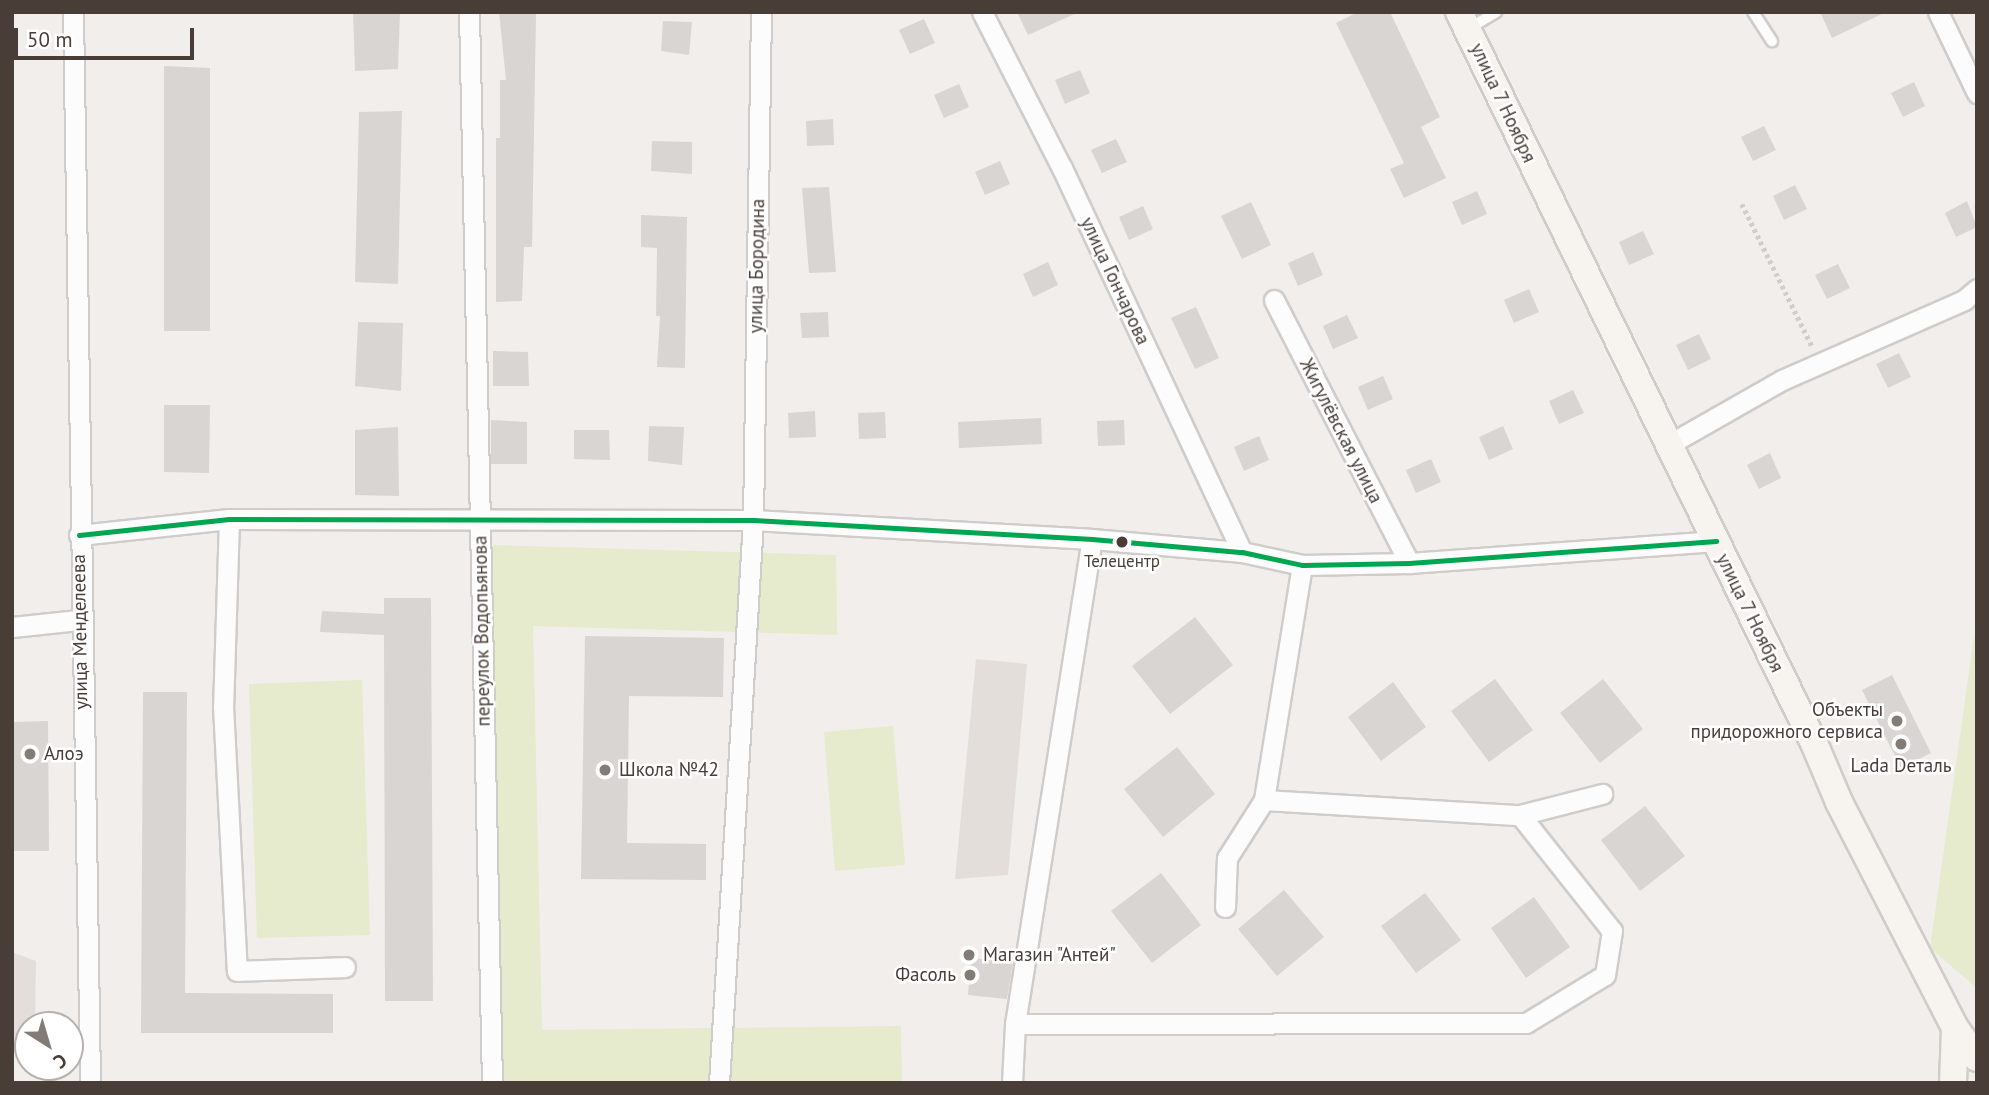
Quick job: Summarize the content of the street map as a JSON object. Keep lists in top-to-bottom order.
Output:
{
  "streets": {
    "street": [
      "улица 7 Ноября",
      "улица Бородина",
      "улица Гончарова",
      "Жигулёвская улица",
      "переулок Водопьянова",
      "улица Менделеева"
    ]
  },
  "places": [
    "Телецентр",
    "Объекты придорожного сервиса",
    "Lada Dеталь",
    "Алоэ",
    "Школа №42",
    "Магазин \"Антей\"",
    "Фасоль"
  ],
  "scale_bar": "50 m",
  "north": "bottom right"
}
